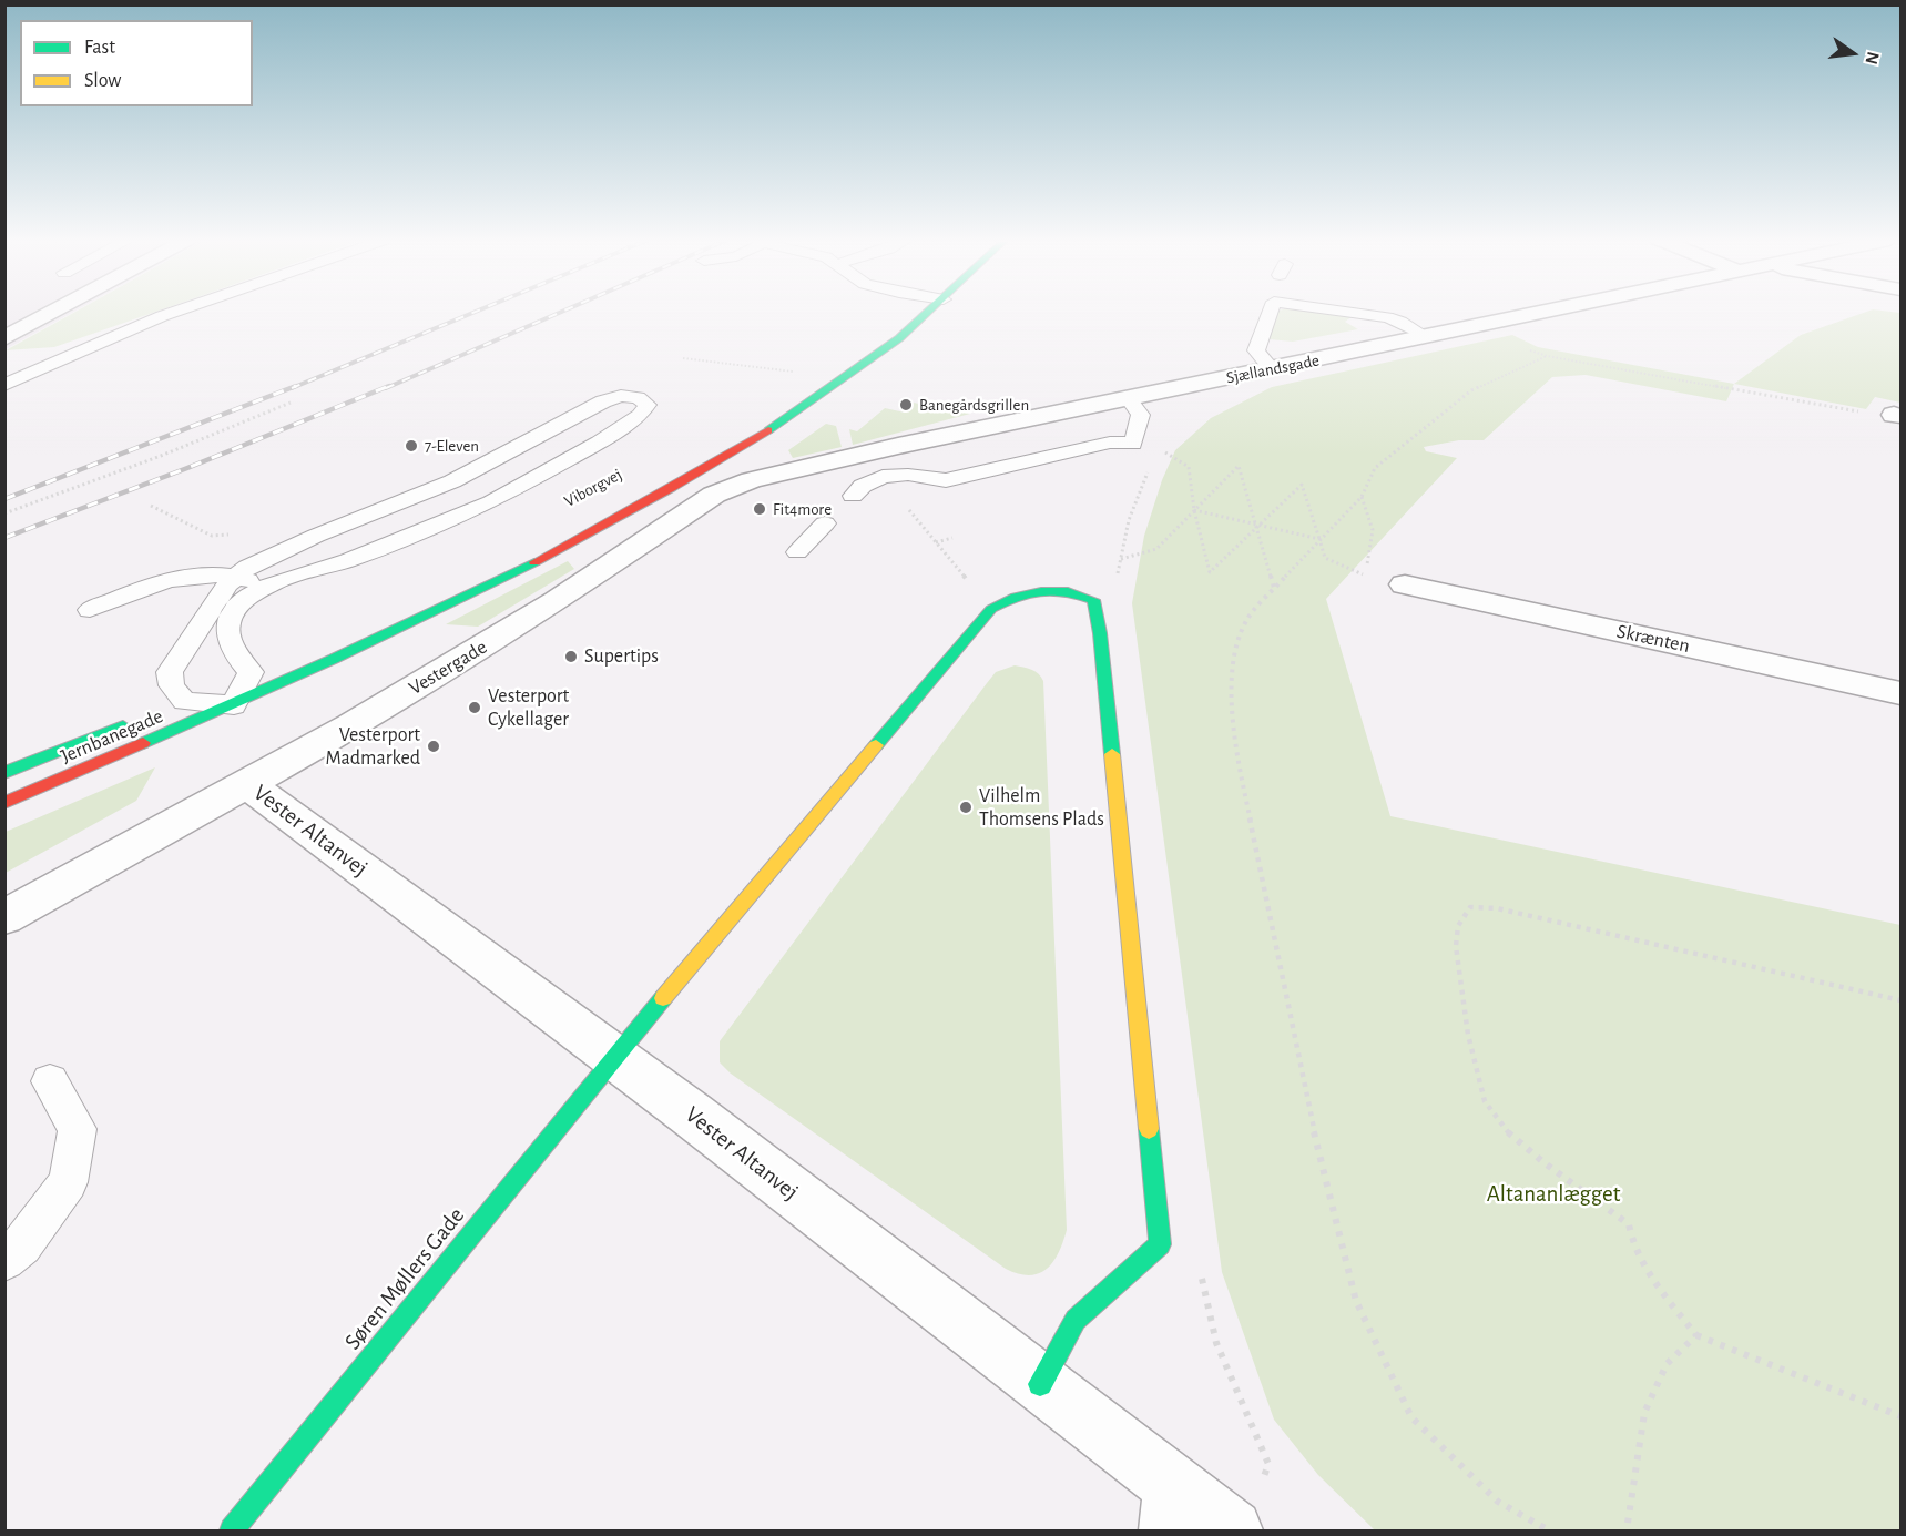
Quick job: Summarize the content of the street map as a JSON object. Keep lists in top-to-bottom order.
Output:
{
  "streets": {
    "main road": ["Viborgvej", "Jernbanegade", "Søren Møllers Gade"],
    "street": [
      "Sjællandsgade",
      "Skrænten",
      "Vestergade",
      "Vester Altanvej"
    ]
  },
  "crossings": [
    ["Sjællandsgade", "Vestergade"],
    ["Viborgvej", "Jernbanegade"],
    ["Vestergade", "Vester Altanvej"],
    ["Vester Altanvej", "Søren Møllers Gade"]
  ],
  "parks": ["Altananlægget"],
  "places": [
    "Banegårdsgrillen",
    "7-Eleven",
    "Fit4more",
    "Supertips",
    "Vesterport Cykellager",
    "Vesterport Madmarked",
    "Vilhelm Thomsens Plads"
  ],
  "legend": ["Fast", "Slow"],
  "north": "right"
}
